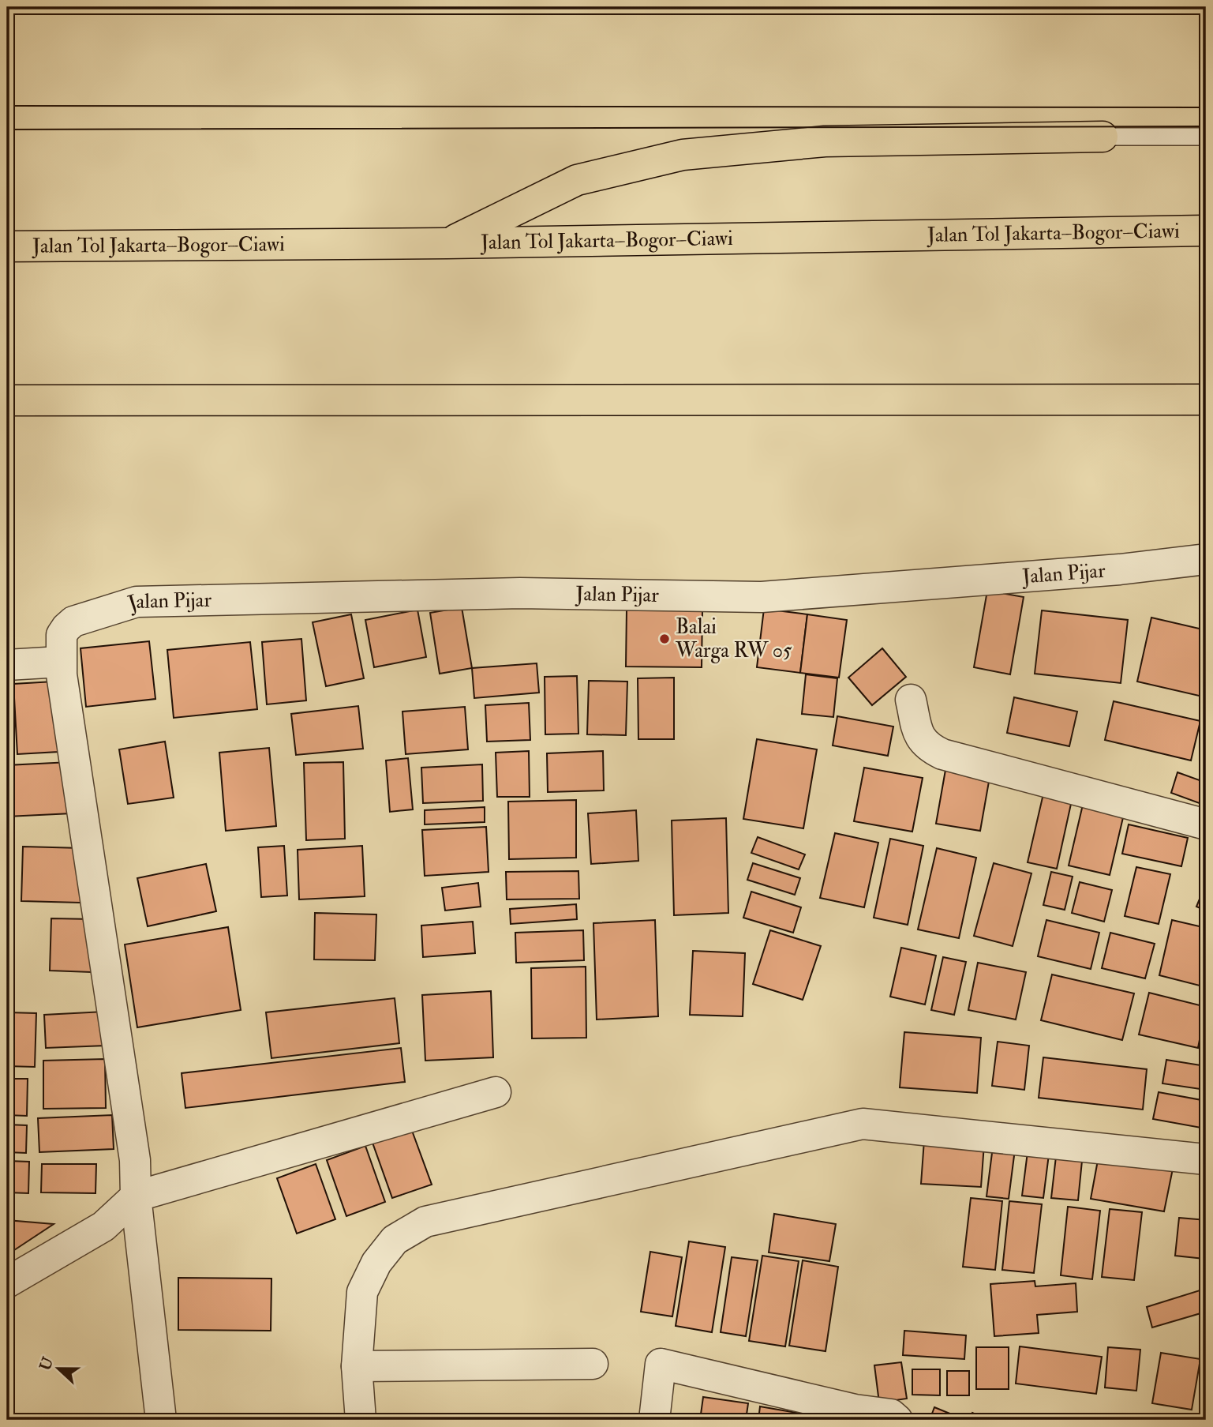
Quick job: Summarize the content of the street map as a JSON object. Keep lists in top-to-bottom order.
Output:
{
  "streets": {
    "highway": ["Jalan Tol Jakarta–Bogor–Ciawi"],
    "street": ["Jalan Pijar"]
  },
  "places": ["Balai Warga RW 05"],
  "north": "left"
}
